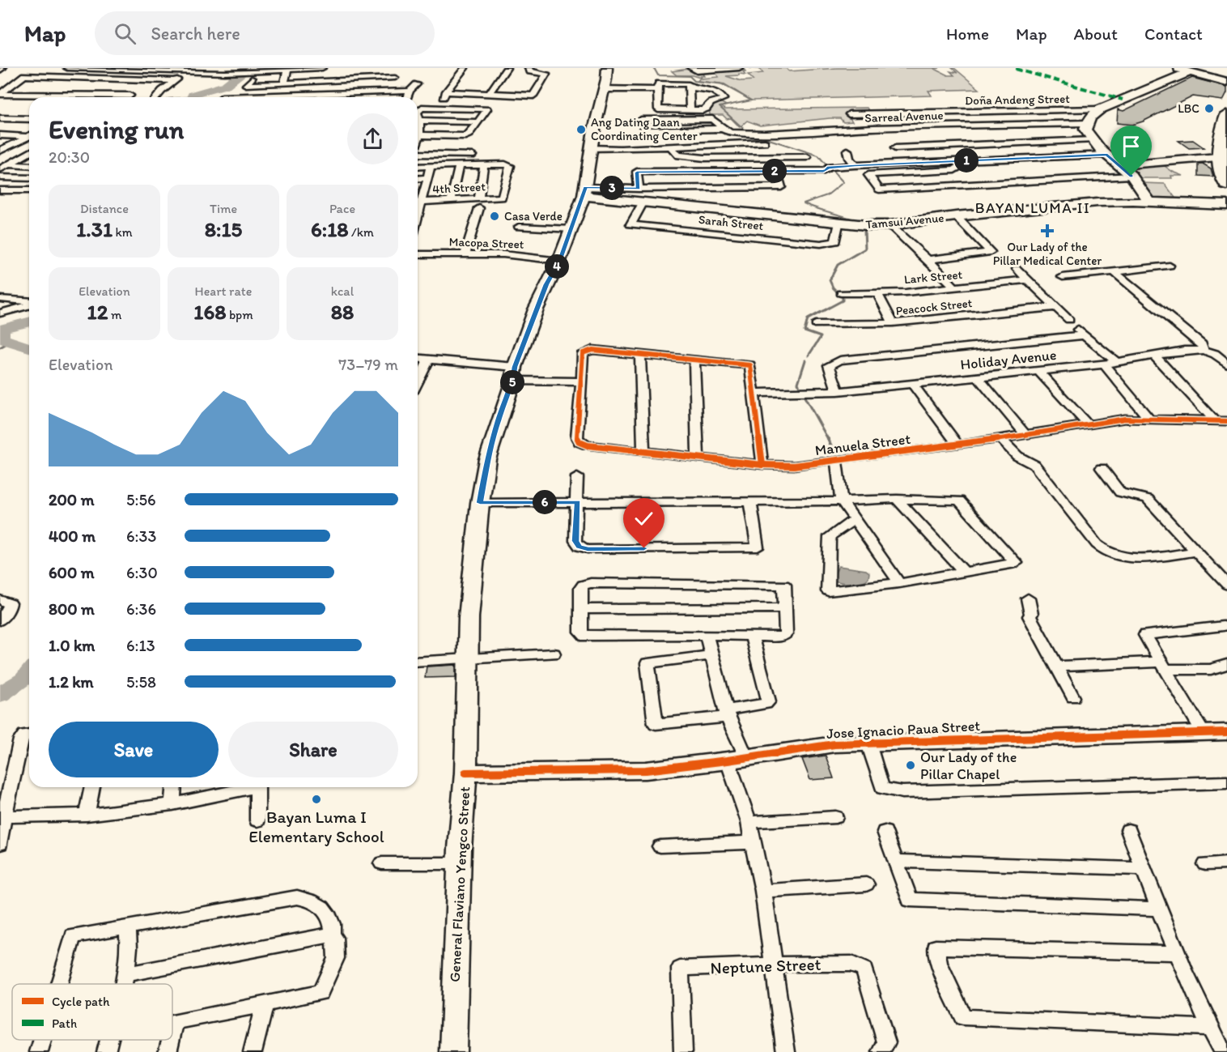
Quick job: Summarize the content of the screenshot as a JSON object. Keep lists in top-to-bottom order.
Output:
{
  "streets": {
    "street": [
      "Doña Andeng Street",
      "Sarreal Avenue",
      "4th Street",
      "Tamsui Avenue",
      "Sarah Street",
      "Macopa Street",
      "Lark Street",
      "Peacock Street",
      "Holiday Avenue",
      "Manuela Street",
      "Jose Ignacio Paua Street",
      "General Flaviano Yengco Street",
      "Neptune Street"
    ]
  },
  "crossings": [
    ["Tamsui Avenue", "Sarah Street"],
    ["Tamsui Avenue", "General Flaviano Yengco Street"],
    ["Macopa Street", "General Flaviano Yengco Street"],
    ["Jose Ignacio Paua Street", "General Flaviano Yengco Street"]
  ],
  "districts": ["BAYAN LUMA II"],
  "places": {
    "other": [
      "LBC",
      "Ang Dating Daan Coordinating Center",
      "Casa Verde",
      "Our Lady of the Pillar Chapel",
      "Bayan Luma I Elementary School"
    ],
    "health": ["Our Lady of the Pillar Medical Center"]
  },
  "legend": ["Cycle path", "Path"],
  "page": {
    "header": "Map",
    "search": "Search here",
    "nav": [
      "Home",
      "Map",
      "About",
      "Contact"
    ],
    "heading": ["Evening run", "20:30"],
    "pins": [
      "1",
      "2",
      "3",
      "4",
      "5",
      "6"
    ],
    "stats": [
      ["Distance", "1.31 km"],
      ["Time", "8:15"],
      ["Pace", "6:18 /km"],
      ["Elevation", "12 m"],
      ["Heart rate", "168 bpm"],
      ["kcal", "88"]
    ],
    "chart": ["Elevation", "73–79 m"],
    "list": [
      {
        "name": "200 m",
        "note": "5:56"
      },
      {
        "name": "400 m",
        "note": "6:33"
      },
      {
        "name": "600 m",
        "note": "6:30"
      },
      {
        "name": "800 m",
        "note": "6:36"
      },
      {
        "name": "1.0 km",
        "note": "6:13"
      },
      {
        "name": "1.2 km",
        "note": "5:58"
      }
    ],
    "buttons": ["Save", "Share"]
  }
}
